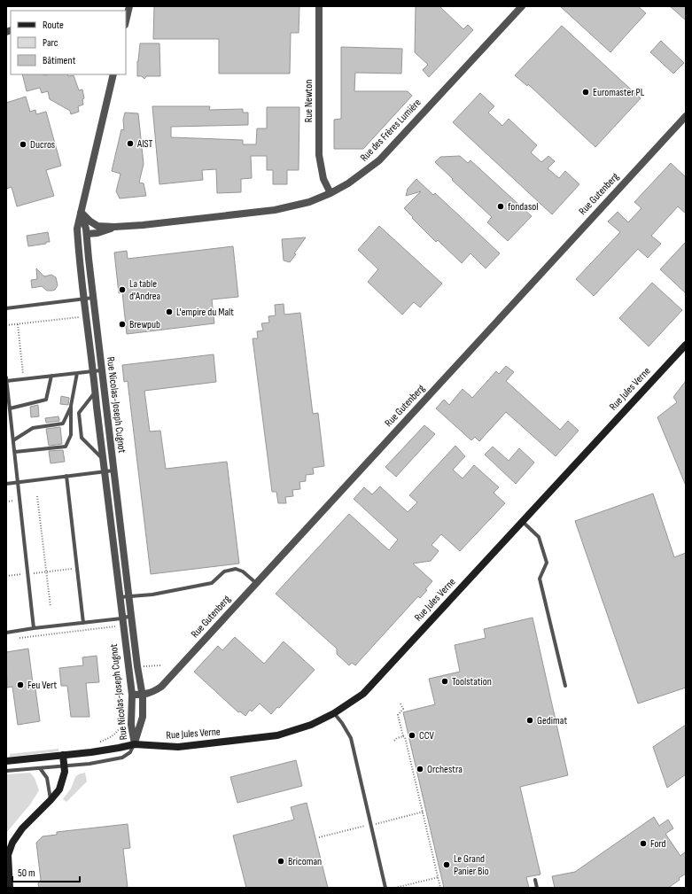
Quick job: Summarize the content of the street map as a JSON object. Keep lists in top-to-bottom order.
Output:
{
  "streets": {
    "main road": ["Rue Jules Verne"],
    "street": [
      "Rue Newton",
      "Rue des Frères Lumière",
      "Rue Gutenberg",
      "Rue Nicolas-Joseph Cugnot"
    ]
  },
  "crossings": [
    ["Rue Newton", "Rue des Frères Lumière"],
    ["Rue des Frères Lumière", "Rue Nicolas-Joseph Cugnot"],
    ["Rue Gutenberg", "Rue Nicolas-Joseph Cugnot"],
    ["Rue Jules Verne", "Rue Nicolas-Joseph Cugnot"]
  ],
  "places": [
    "Euromaster PL",
    "AIST",
    "Ducros",
    "fondasol",
    "La table d'Andrea",
    "L'empire du Malt",
    "Brewpub",
    "Toolstation",
    "Feu Vert",
    "Gedimat",
    "CCV",
    "Orchestra",
    "Ford",
    "Bricoman",
    "Le Grand Panier Bio"
  ],
  "legend": ["Route", "Parc", "Bâtiment"],
  "scale_bar": "50 m"
}
